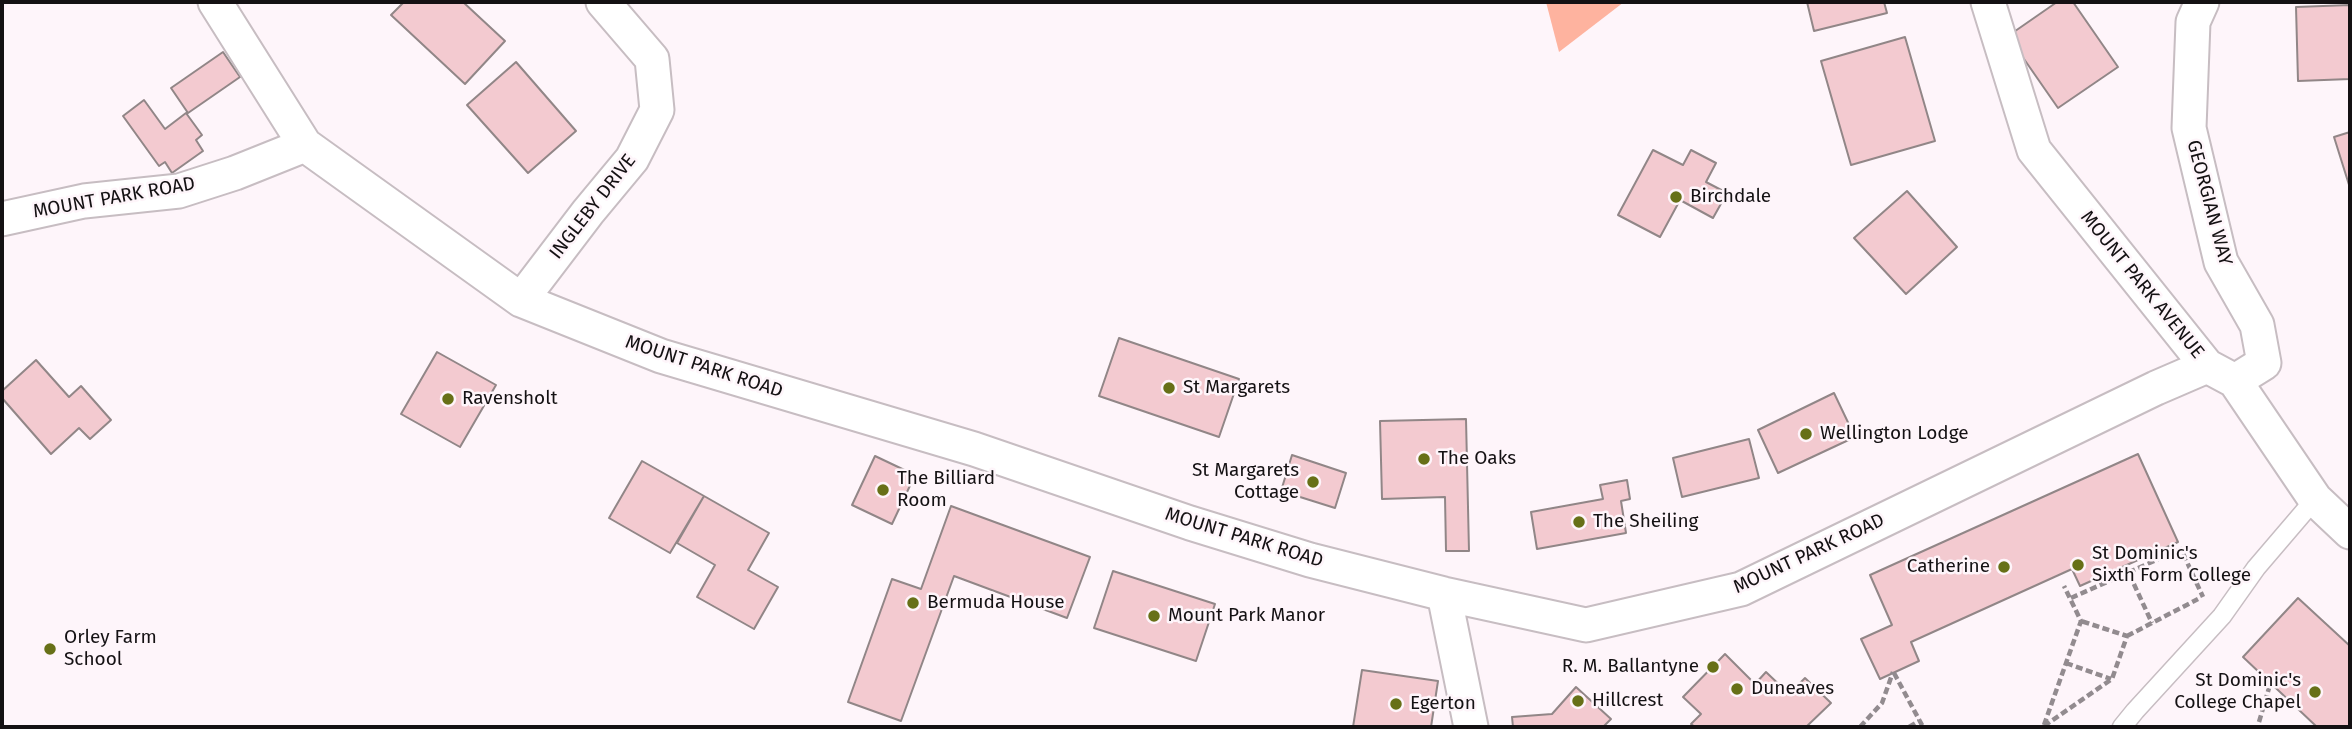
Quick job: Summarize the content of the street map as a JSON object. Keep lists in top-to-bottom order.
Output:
{
  "streets": {
    "street": [
      "MOUNT PARK ROAD",
      "GEORGIAN WAY",
      "INGLEBY DRIVE",
      "MOUNT PARK AVENUE"
    ]
  },
  "crossings": [
    ["MOUNT PARK ROAD", "GEORGIAN WAY"],
    ["MOUNT PARK ROAD", "INGLEBY DRIVE"],
    ["MOUNT PARK ROAD", "MOUNT PARK AVENUE"],
    ["GEORGIAN WAY", "MOUNT PARK AVENUE"]
  ],
  "places": [
    "Birchdale",
    "St Margarets",
    "Ravensholt",
    "Wellington Lodge",
    "The Oaks",
    "St Margarets Cottage",
    "The Billiard Room",
    "The Sheiling",
    "St Dominic's Sixth Form College",
    "Catherine",
    "Bermuda House",
    "Mount Park Manor",
    "Orley Farm School",
    "R. M. Ballantyne",
    "Duneaves",
    "St Dominic's College Chapel",
    "Hillcrest",
    "Egerton"
  ]
}
